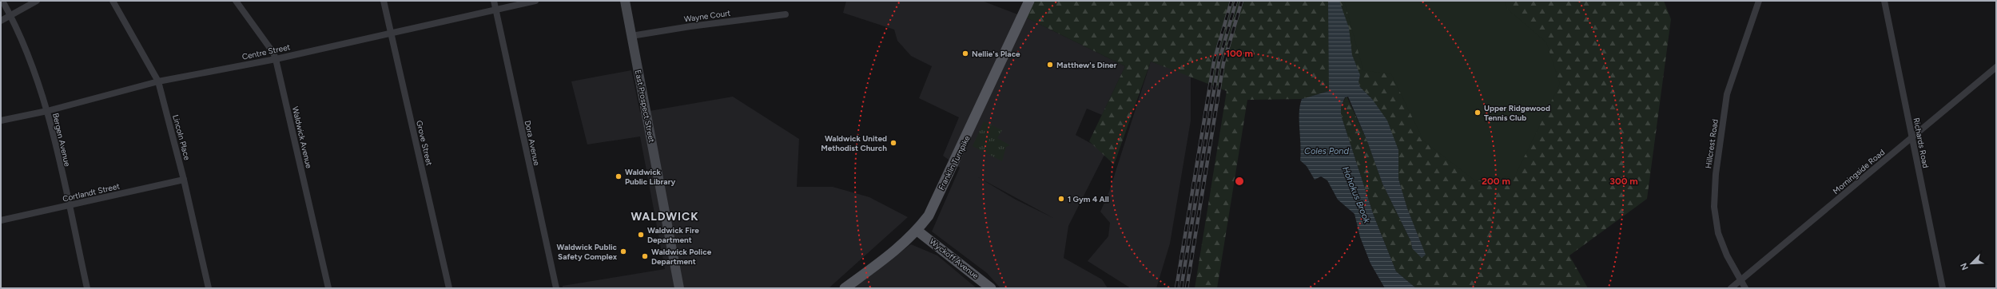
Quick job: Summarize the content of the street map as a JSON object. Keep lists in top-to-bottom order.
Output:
{
  "streets": {
    "main road": ["Franklin Turnpike", "Wyckoff Avenue"],
    "street": [
      "Wayne Court",
      "Centre Street",
      "East Prospect Street",
      "Lincoln Place",
      "Waldwick Avenue",
      "Bergen Avenue",
      "Grove Street",
      "Dora Avenue",
      "Richards Road",
      "Hillcrest Road",
      "Morningside Road",
      "Cortlandt Street"
    ]
  },
  "crossings": [
    ["Wayne Court", "East Prospect Street"],
    ["Centre Street", "Lincoln Place"],
    ["Centre Street", "Waldwick Avenue"],
    ["Centre Street", "Bergen Avenue"],
    ["Centre Street", "Grove Street"],
    ["Centre Street", "Dora Avenue"],
    ["Lincoln Place", "Cortlandt Street"],
    ["Bergen Avenue", "Cortlandt Street"],
    ["Richards Road", "Morningside Road"],
    ["Hillcrest Road", "Morningside Road"],
    ["Franklin Turnpike", "Wyckoff Avenue"]
  ],
  "districts": ["WALDWICK"],
  "water": ["Coles Pond", "Hohokus Brook"],
  "places": [
    "Nellie's Place",
    "Matthew's Diner",
    "Upper Ridgewood Tennis Club",
    "Waldwick United Methodist Church",
    "Waldwick Public Library",
    "1 Gym 4 All",
    "Waldwick Fire Department",
    "Waldwick Public Safety Complex",
    "Waldwick Police Department"
  ],
  "north": "bottom left",
  "rings": ["100 m", "200 m", "300 m"]
}
